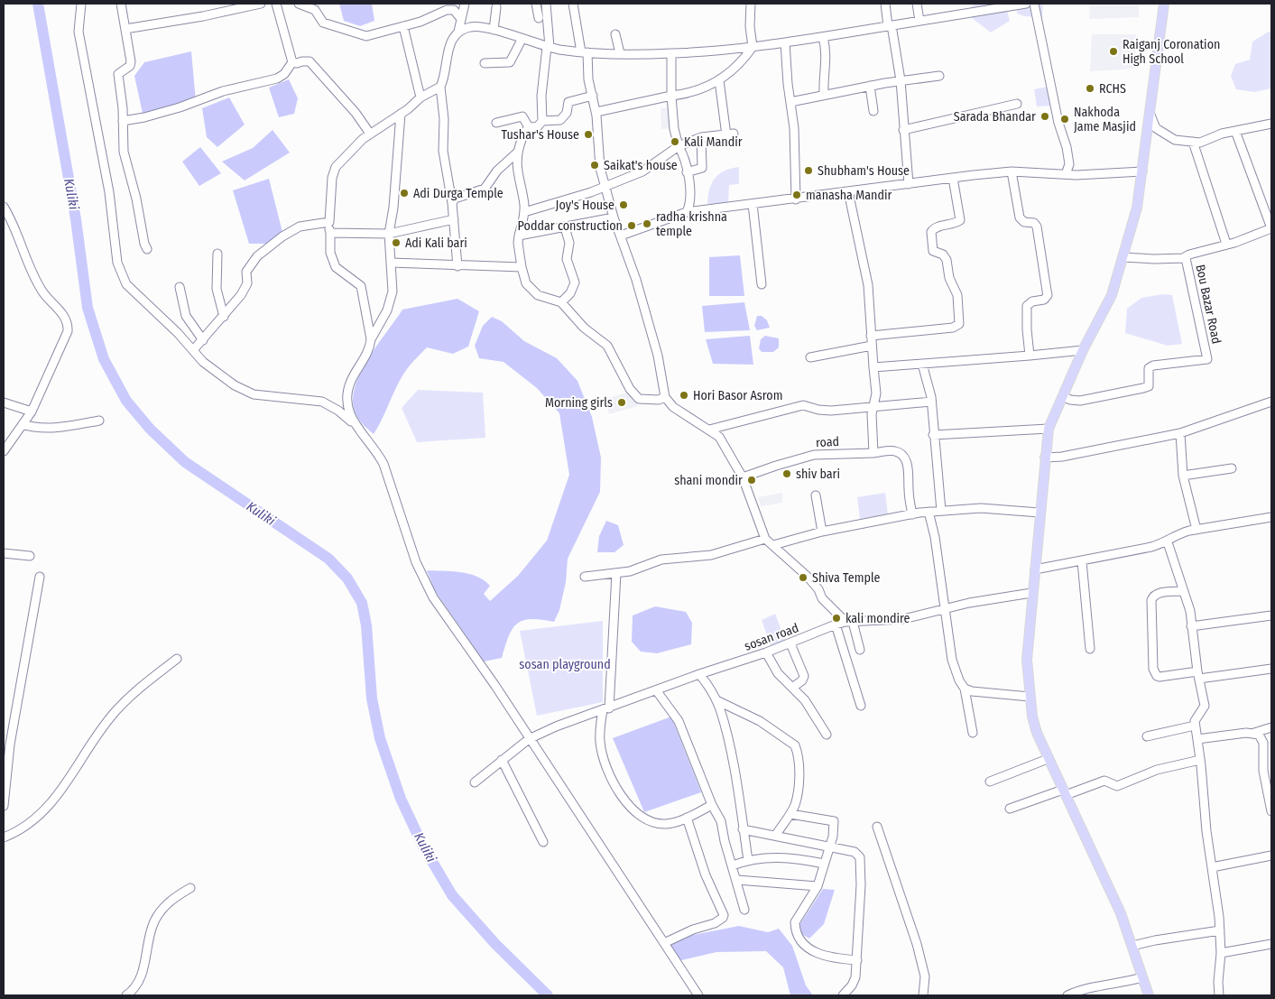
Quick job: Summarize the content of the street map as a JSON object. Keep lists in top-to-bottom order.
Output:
{
  "streets": {
    "street": ["Bou Bazar Road", "road", "sosan road"]
  },
  "water": ["Kuliki"],
  "parks": ["sosan playground"],
  "places": [
    "Raiganj Coronation High School",
    "RCHS",
    "Sarada Bhandar",
    "Nakhoda Jame Masjid",
    "Tushar's House",
    "Kali Mandir",
    "Saikat's house",
    "Shubham's House",
    "Adi Durga Temple",
    "manasha Mandir",
    "Joy's House",
    "radha krishna temple",
    "Poddar construction",
    "Adi Kali bari",
    "Hori Basor Asrom",
    "Morning girls",
    "shiv bari",
    "shani mondir",
    "Shiva Temple",
    "kali mondire"
  ]
}
